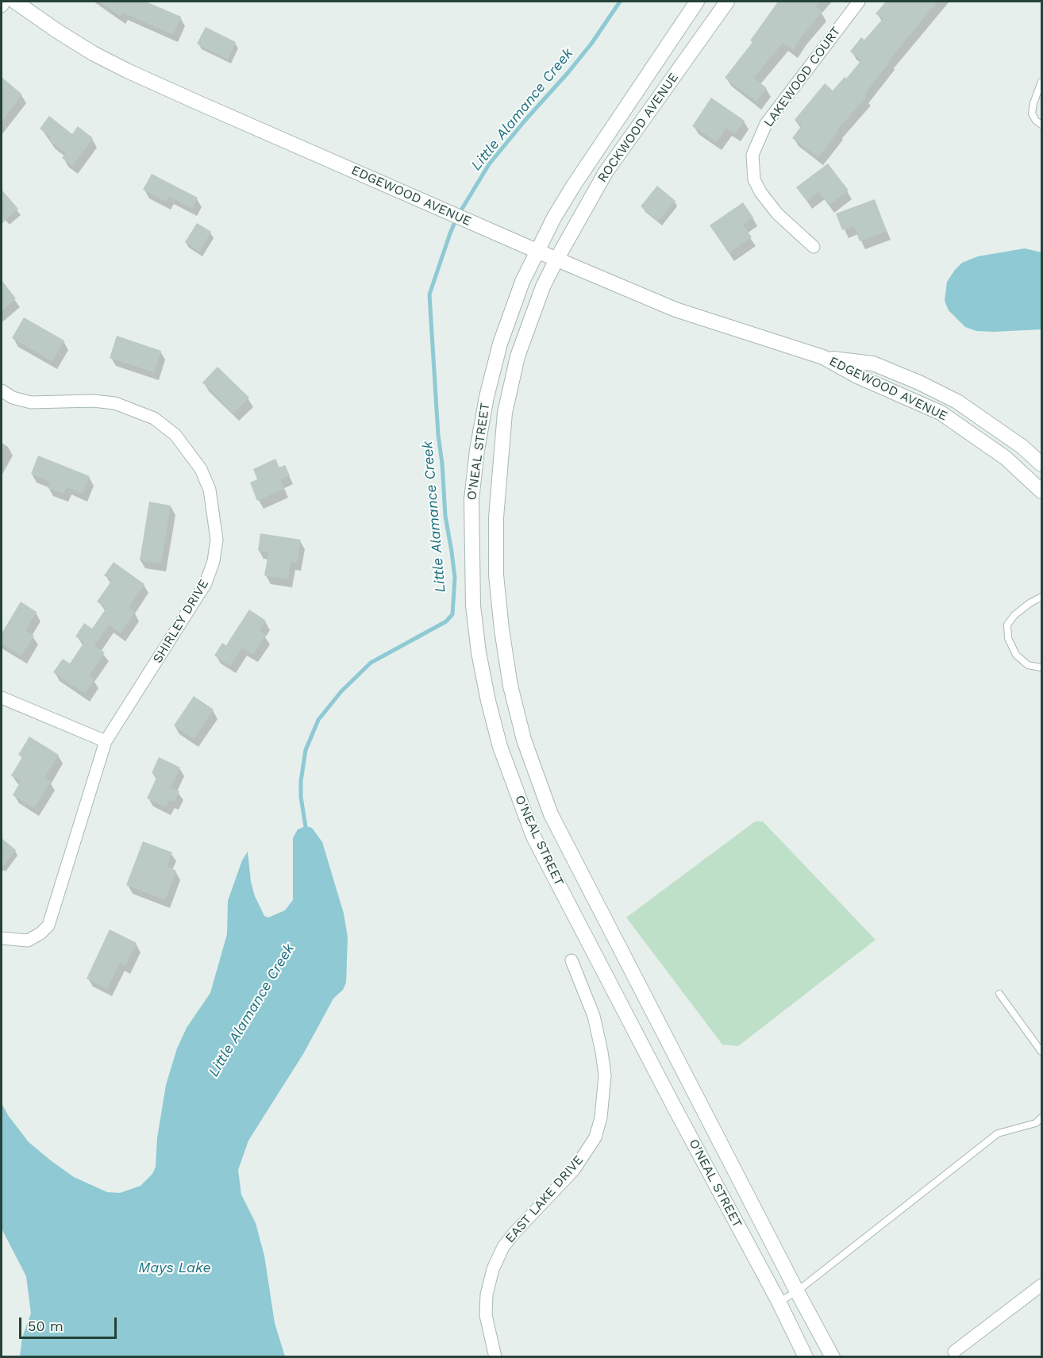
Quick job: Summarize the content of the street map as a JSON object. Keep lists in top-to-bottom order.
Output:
{
  "streets": {
    "street": [
      "LAKEWOOD COURT",
      "ROCKWOOD AVENUE",
      "EDGEWOOD AVENUE",
      "O'NEAL STREET",
      "SHIRLEY DRIVE",
      "EAST LAKE DRIVE"
    ]
  },
  "crossings": [
    ["ROCKWOOD AVENUE", "EDGEWOOD AVENUE"],
    ["ROCKWOOD AVENUE", "O'NEAL STREET"],
    ["EDGEWOOD AVENUE", "O'NEAL STREET"]
  ],
  "water": ["Little Alamance Creek", "Mays Lake"],
  "scale_bar": "50 m"
}
